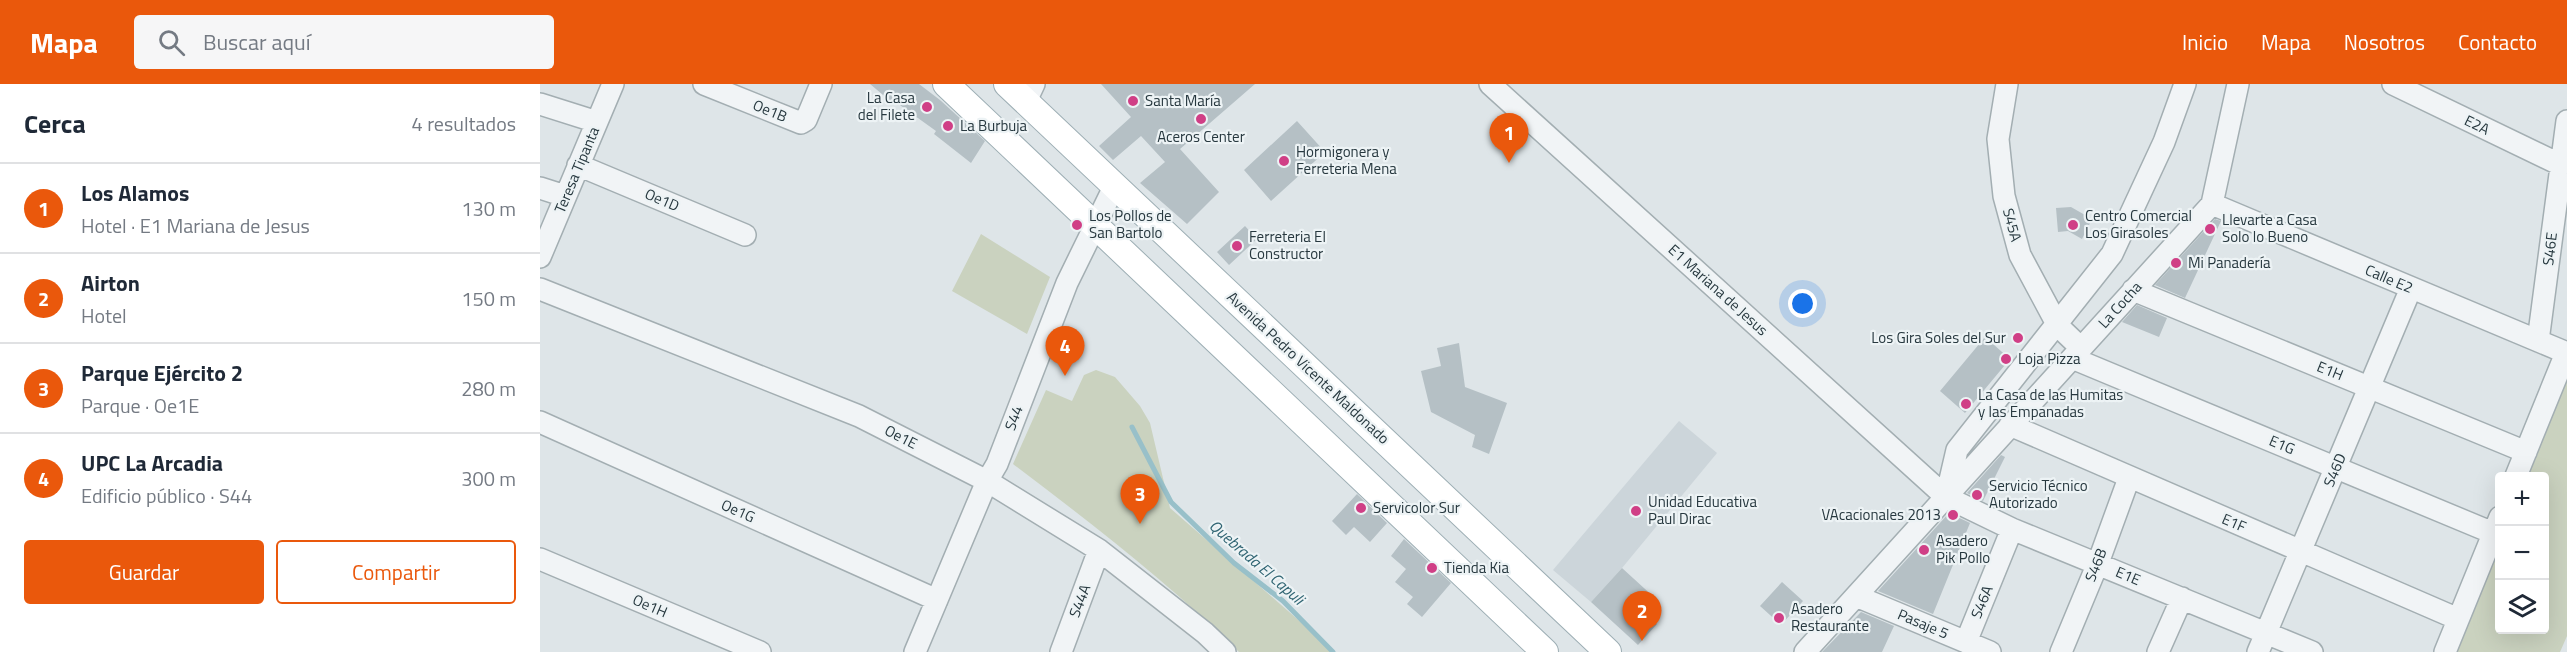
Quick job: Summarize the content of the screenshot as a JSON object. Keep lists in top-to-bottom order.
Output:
{
  "streets": {
    "main road": ["Avenida Pedro Vicente Maldonado"],
    "street": [
      "Oe1B",
      "E2A",
      "Teresa Tipanta",
      "Oe1D",
      "S45A",
      "S46E",
      "Calle E2",
      "E1 Mariana de Jesus",
      "La Cocha",
      "E1H",
      "S44",
      "Oe1E",
      "E1G",
      "S46D",
      "Oe1G",
      "E1F",
      "S46B",
      "E1E",
      "S44A",
      "S46A",
      "Oe1H",
      "Pasaje 5"
    ]
  },
  "crossings": [
    ["E2A", "S46E"],
    ["Teresa Tipanta", "Oe1D"],
    ["S45A", "La Cocha"],
    ["S45A", "E1G"],
    ["S46E", "Calle E2"],
    ["Calle E2", "La Cocha"],
    ["Calle E2", "S46D"],
    ["E1 Mariana de Jesus", "La Cocha"],
    ["E1 Mariana de Jesus", "E1E"],
    ["La Cocha", "E1H"],
    ["La Cocha", "E1G"],
    ["La Cocha", "E1F"],
    ["La Cocha", "E1E"],
    ["La Cocha", "Pasaje 5"],
    ["Avenida Pedro Vicente Maldonado", "S44"],
    ["E1H", "S46D"],
    ["S44", "Oe1E"],
    ["S44", "Oe1G"],
    ["Oe1E", "S44A"],
    ["E1G", "S46D"],
    ["S46D", "E1F"],
    ["S46D", "E1E"],
    ["E1F", "S46B"],
    ["S46B", "E1E"],
    ["E1E", "S46A"],
    ["S46A", "Pasaje 5"]
  ],
  "water": ["Quebrada El Capuli"],
  "places": [
    "Santa María",
    "La Casa del Filete",
    "Aceros Center",
    "La Burbuja",
    "Hormigonera y Ferreteria Mena",
    "Los Pollos de San Bartolo",
    "Centro Comercial Los Girasoles",
    "Llevarte a Casa Solo lo Bueno",
    "Ferreteria El Constructor",
    "Mi Panadería",
    "Los Gira Soles del Sur",
    "Loja Pizza",
    "La Casa de las Humitas y las Empanadas",
    "Servicio Técnico Autorizado",
    "Servicolor Sur",
    "Unidad Educativa Paul Dirac",
    "VAcacionales 2013",
    "Asadero Pik Pollo",
    "Tienda Kia",
    "Asadero Restaurante"
  ],
  "page": {
    "header": "Mapa",
    "search": "Buscar aquí",
    "nav": [
      "Inicio",
      "Mapa",
      "Nosotros",
      "Contacto"
    ],
    "heading": ["Cerca", "4 resultados"],
    "pins": [
      "1",
      "4",
      "3",
      "2"
    ],
    "list": [
      {
        "mark": "1",
        "name": "Los Alamos",
        "note": "Hotel · E1 Mariana de Jesus",
        "value": "130 m"
      },
      {
        "mark": "2",
        "name": "Airton",
        "note": "Hotel",
        "value": "150 m"
      },
      {
        "mark": "3",
        "name": "Parque Ejército 2",
        "note": "Parque · Oe1E",
        "value": "280 m"
      },
      {
        "mark": "4",
        "name": "UPC La Arcadia",
        "note": "Edificio público · S44",
        "value": "300 m"
      }
    ],
    "map_buttons": ["+", "−"],
    "buttons": ["Guardar", "Compartir"]
  }
}
